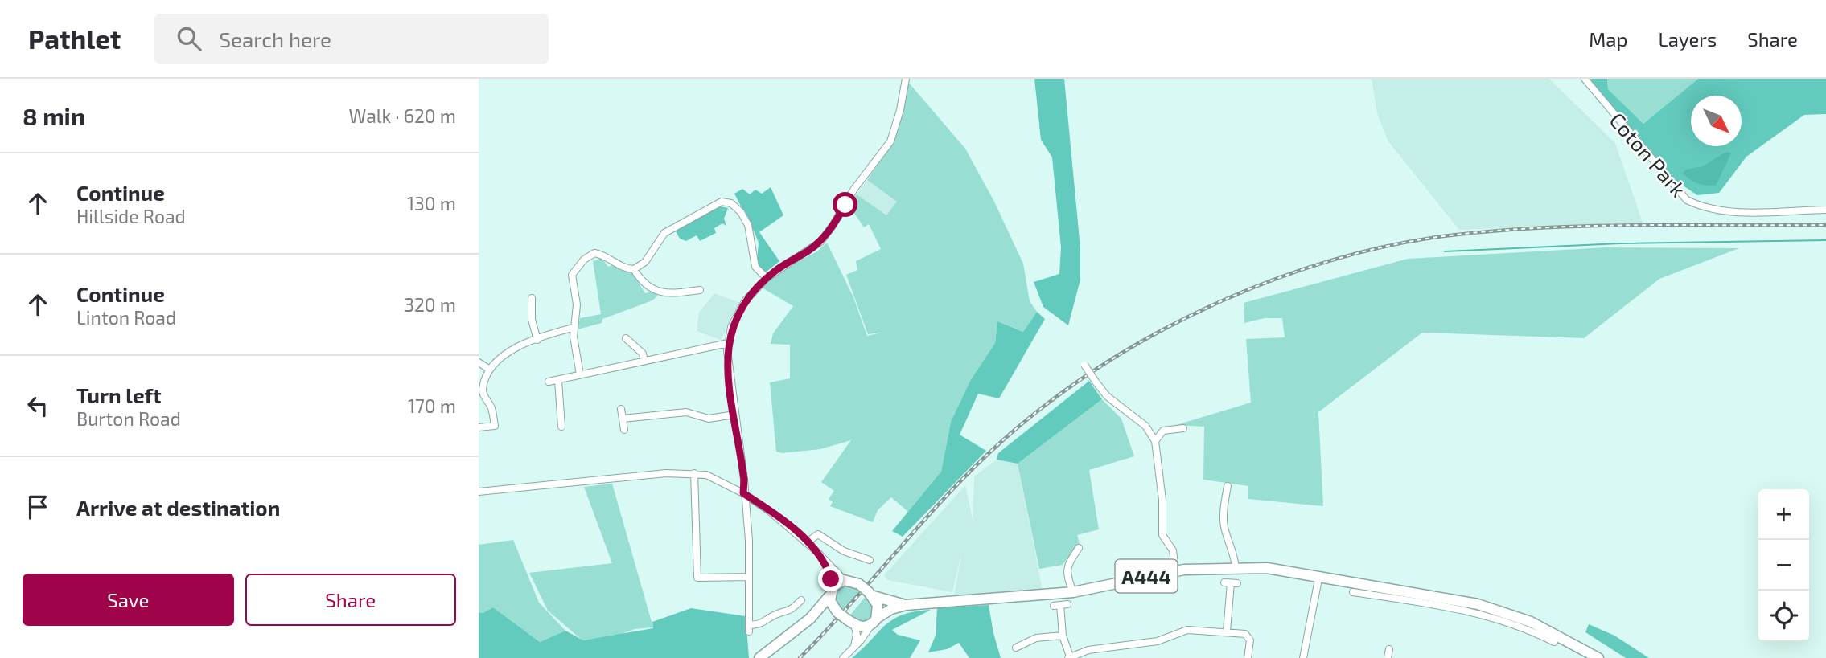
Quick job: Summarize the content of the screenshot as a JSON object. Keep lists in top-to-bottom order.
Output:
{
  "streets": {
    "highway": ["A444"],
    "street": ["Coton Park"]
  },
  "north": "bottom right",
  "page": {
    "header": "Pathlet",
    "search": "Search here",
    "nav": ["Map", "Layers", "Share"],
    "heading": ["8 min", "Walk · 620 m"],
    "list": [
      ["Continue", "Hillside Road", "130 m"],
      ["Continue", "Linton Road", "320 m"],
      ["Turn left", "Burton Road", "170 m"],
      "Arrive at destination"
    ],
    "map_buttons": ["+", "−"],
    "buttons": ["Save", "Share"]
  }
}
